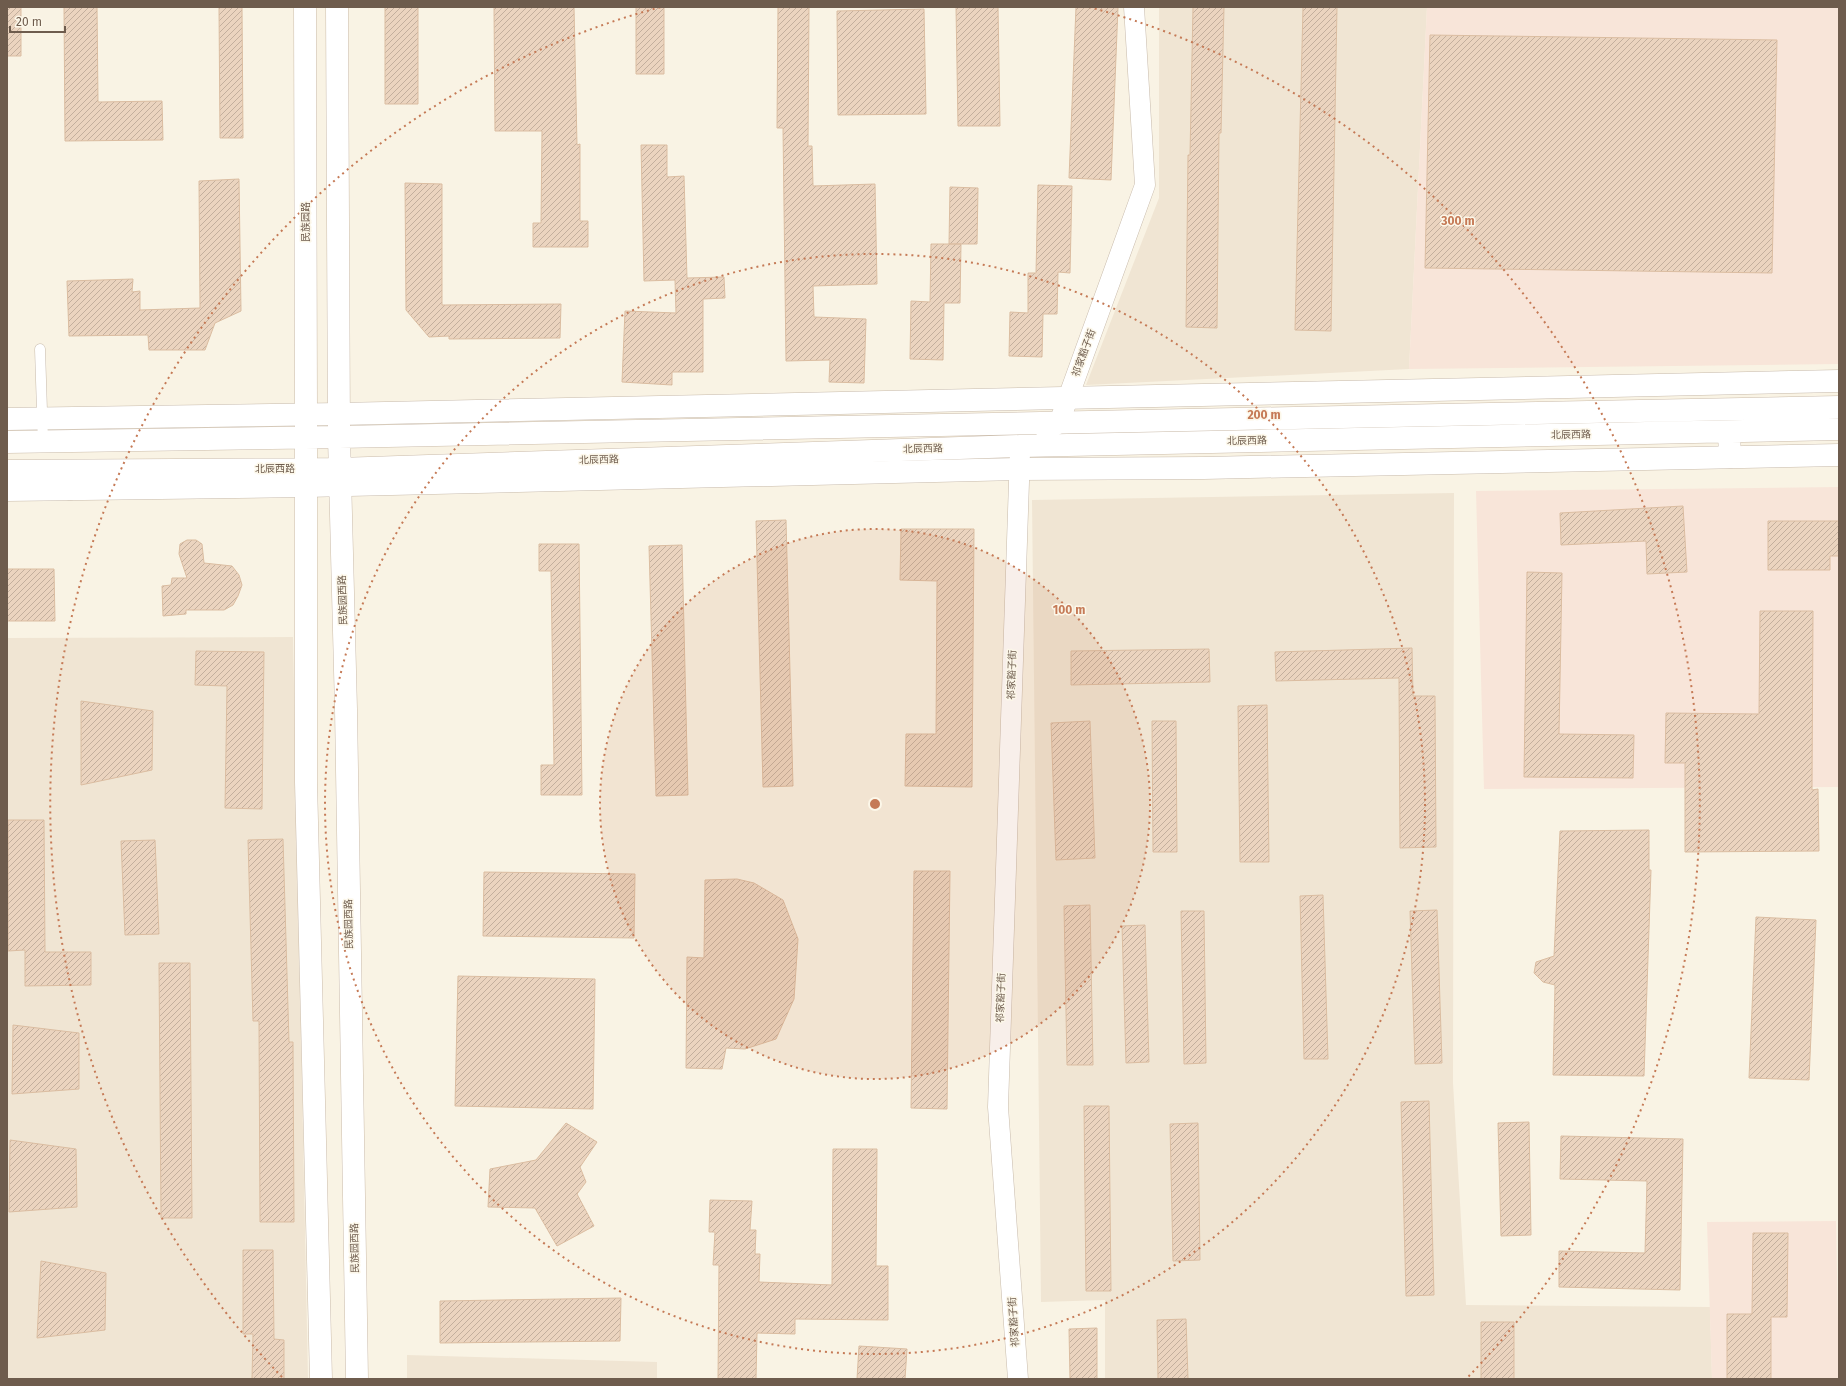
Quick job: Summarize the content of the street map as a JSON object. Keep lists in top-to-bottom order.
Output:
{
  "streets": {
    "main road": ["民族园路", "北辰西路", "民族园西路"],
    "street": ["祁家豁子街"]
  },
  "crossings": [
    ["民族园路", "北辰西路"],
    ["祁家豁子街", "北辰西路"],
    ["北辰西路", "民族园西路"]
  ],
  "scale_bar": "20 m",
  "rings": ["300 m", "200 m", "100 m"]
}
